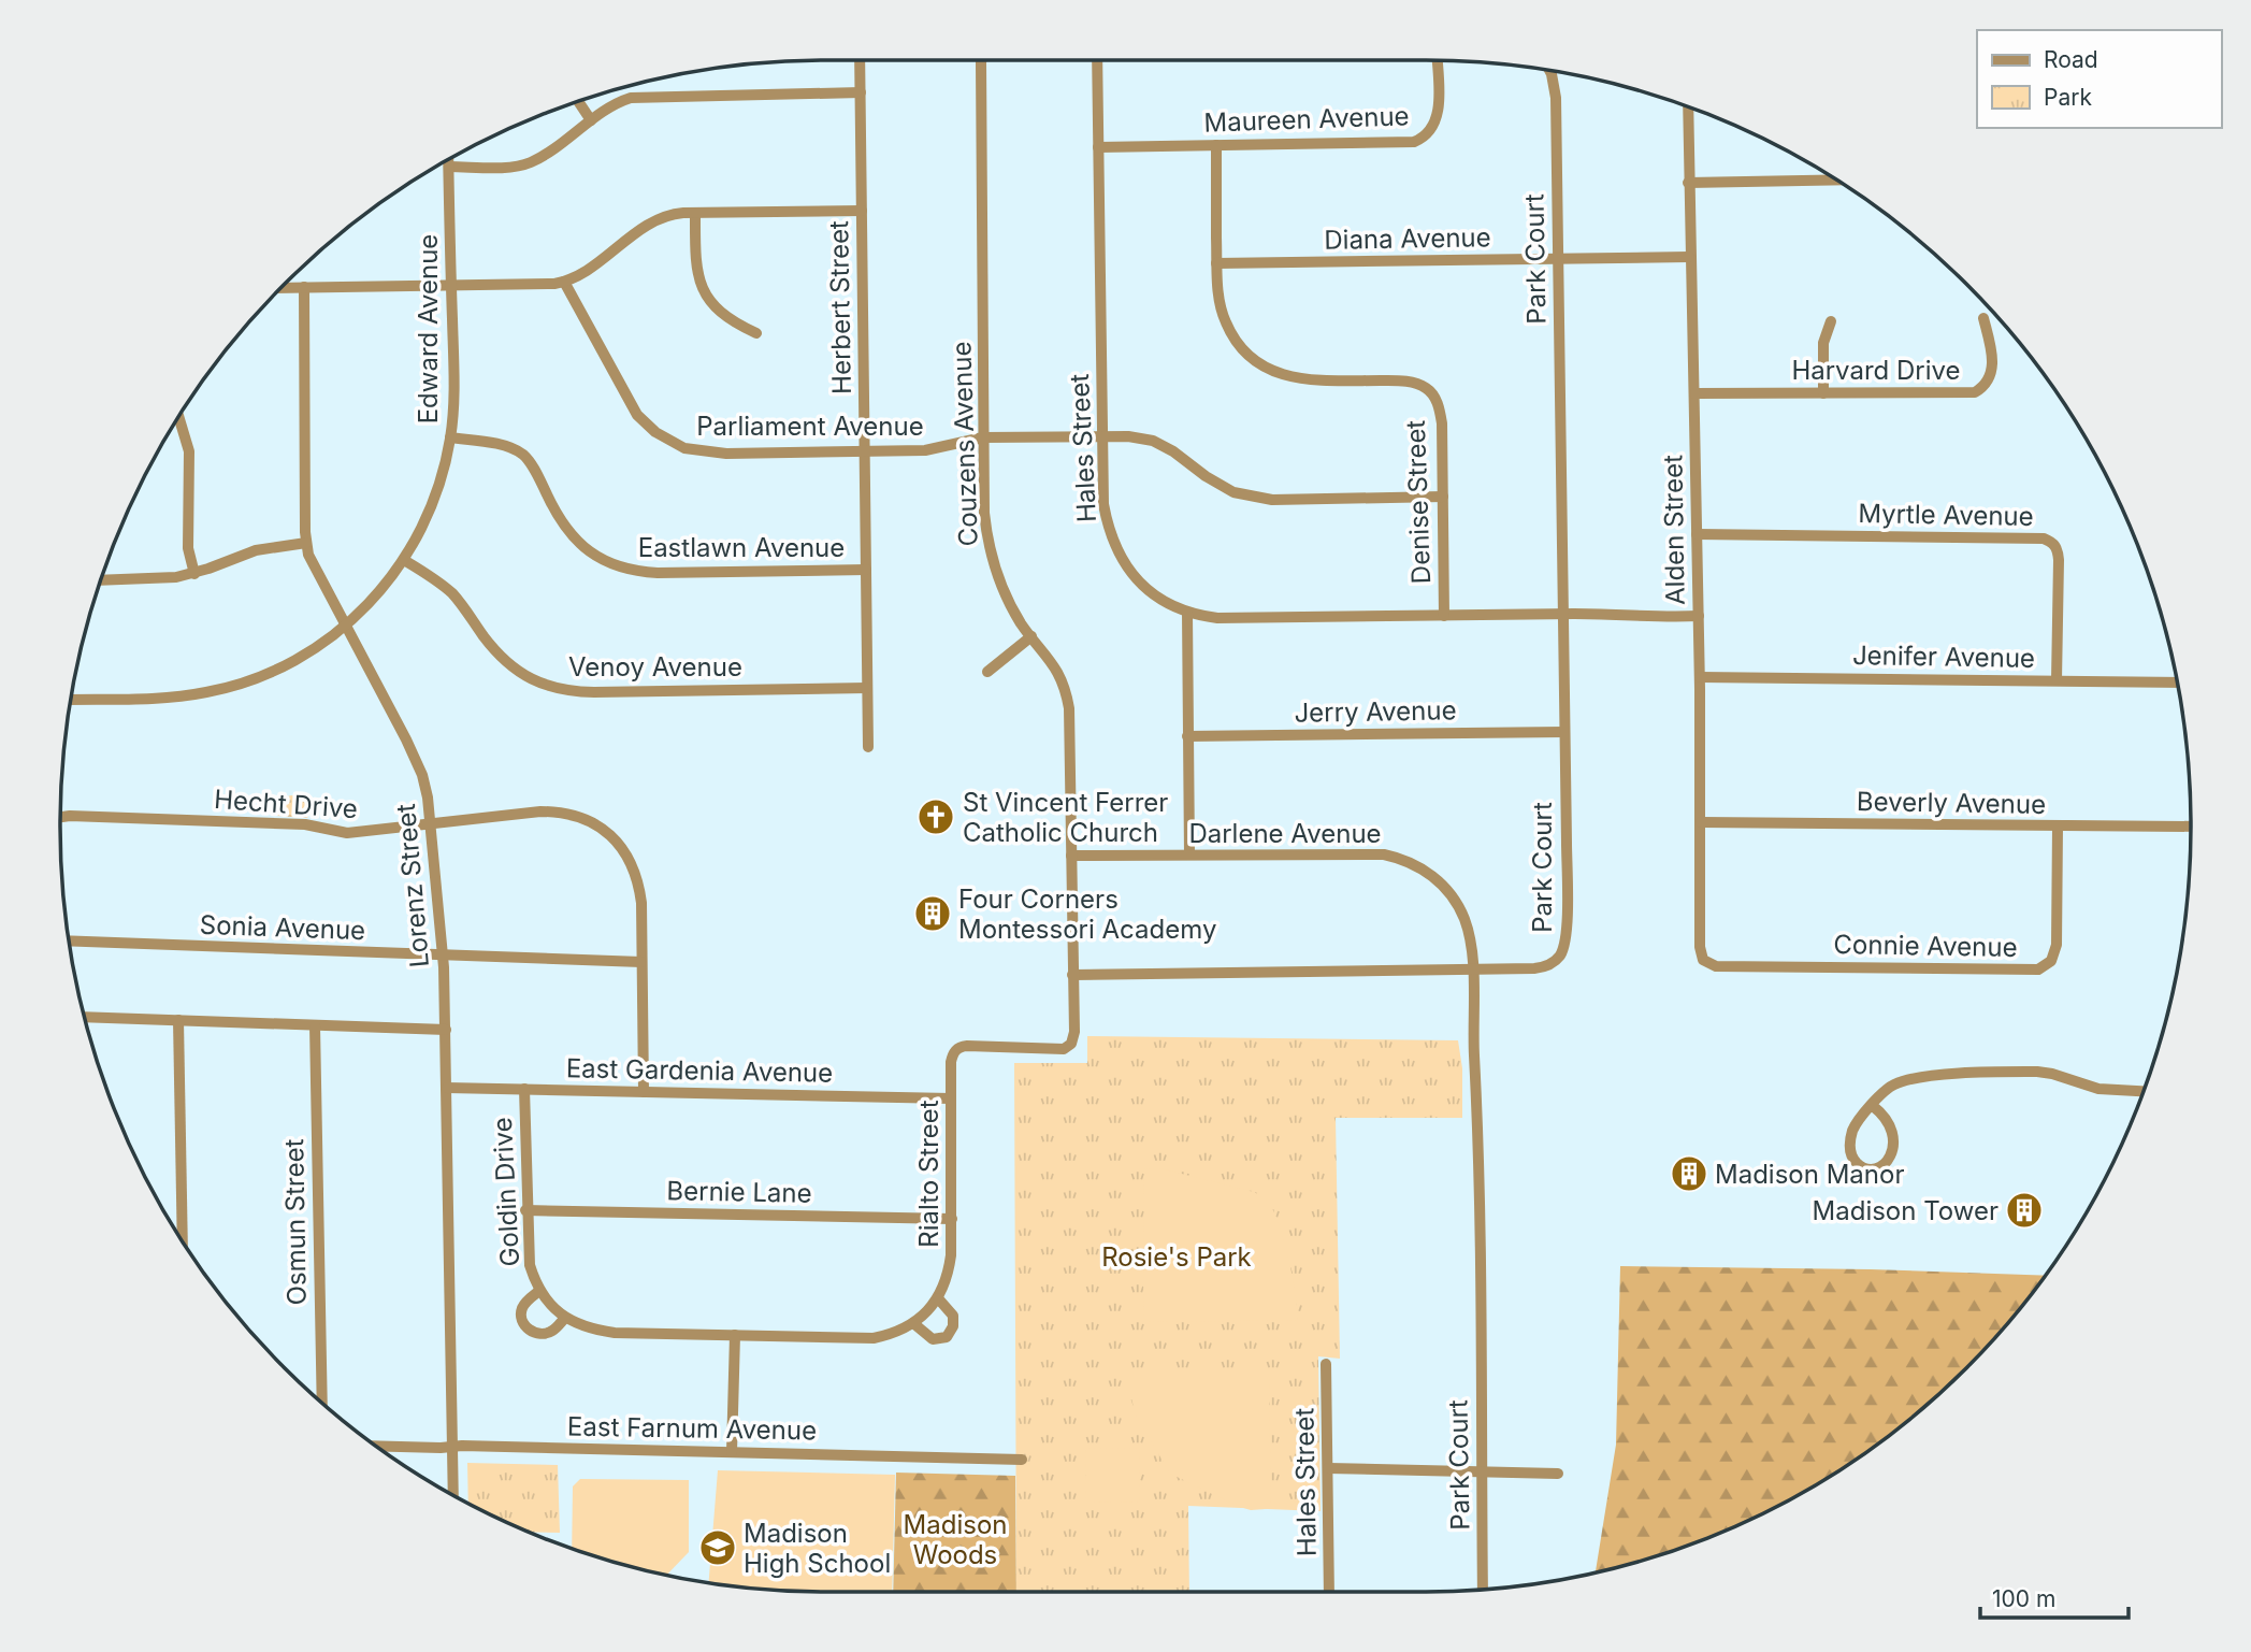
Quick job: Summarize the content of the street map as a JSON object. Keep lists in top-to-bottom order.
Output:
{
  "streets": {
    "street": [
      "Maureen Avenue",
      "Diana Avenue",
      "Park Court",
      "Herbert Street",
      "Edward Avenue",
      "Harvard Drive",
      "Parliament Avenue",
      "Couzens Avenue",
      "Hales Street",
      "Denise Street",
      "Myrtle Avenue",
      "Alden Street",
      "Eastlawn Avenue",
      "Jenifer Avenue",
      "Venoy Avenue",
      "Jerry Avenue",
      "Beverly Avenue",
      "Hecht Drive",
      "Darlene Avenue",
      "Lorenz Street",
      "Sonia Avenue",
      "Connie Avenue",
      "East Gardenia Avenue",
      "Rialto Street",
      "Goldin Drive",
      "Bernie Lane",
      "Osmun Street",
      "East Farnum Avenue"
    ]
  },
  "crossings": [
    ["Maureen Avenue", "Hales Street"],
    ["Maureen Avenue", "Denise Street"],
    ["Diana Avenue", "Park Court"],
    ["Diana Avenue", "Denise Street"],
    ["Diana Avenue", "Alden Street"],
    ["Park Court", "Jerry Avenue"],
    ["Park Court", "Darlene Avenue"],
    ["Herbert Street", "Parliament Avenue"],
    ["Herbert Street", "Eastlawn Avenue"],
    ["Herbert Street", "Venoy Avenue"],
    ["Edward Avenue", "Eastlawn Avenue"],
    ["Edward Avenue", "Venoy Avenue"],
    ["Edward Avenue", "Lorenz Street"],
    ["Harvard Drive", "Alden Street"],
    ["Parliament Avenue", "Couzens Avenue"],
    ["Parliament Avenue", "Hales Street"],
    ["Parliament Avenue", "Denise Street"],
    ["Couzens Avenue", "Darlene Avenue"],
    ["Couzens Avenue", "Rialto Street"],
    ["Myrtle Avenue", "Alden Street"],
    ["Myrtle Avenue", "Jenifer Avenue"],
    ["Alden Street", "Jenifer Avenue"],
    ["Alden Street", "Beverly Avenue"],
    ["Alden Street", "Connie Avenue"],
    ["Beverly Avenue", "Connie Avenue"],
    ["Hecht Drive", "Lorenz Street"],
    ["Hecht Drive", "Sonia Avenue"],
    ["Hecht Drive", "East Gardenia Avenue"],
    ["Lorenz Street", "Sonia Avenue"],
    ["Lorenz Street", "East Gardenia Avenue"],
    ["Lorenz Street", "East Farnum Avenue"],
    ["East Gardenia Avenue", "Rialto Street"],
    ["East Gardenia Avenue", "Goldin Drive"],
    ["Rialto Street", "Goldin Drive"],
    ["Rialto Street", "Bernie Lane"],
    ["Goldin Drive", "Bernie Lane"]
  ],
  "parks": ["Rosie's Park", "Madison Woods"],
  "places": {
    "church": ["St Vincent Ferrer Catholic Church"],
    "building": ["Four Corners Montessori Academy", "Madison Manor", "Madison Tower"],
    "school or university": ["Madison High School"]
  },
  "legend": ["Road", "Park"],
  "scale_bar": "100 m"
}
